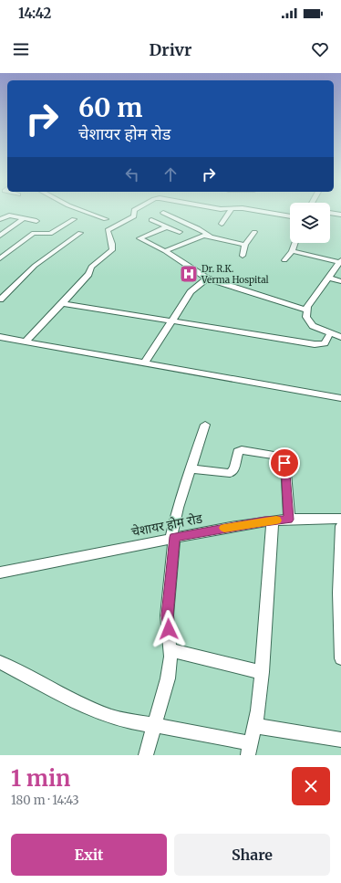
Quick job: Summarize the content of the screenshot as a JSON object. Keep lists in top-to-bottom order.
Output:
{
  "streets": {
    "street": ["चेशायर होम रोड"]
  },
  "places": {
    "hospital": ["Dr. R.K. Verma Hospital"]
  },
  "page": {
    "status": "14:42",
    "header": "Drivr",
    "turn": ["60 m", "चेशायर होम रोड"],
    "heading": ["1 min", "180 m · 14:43"],
    "buttons": ["Exit", "Share"]
  }
}
